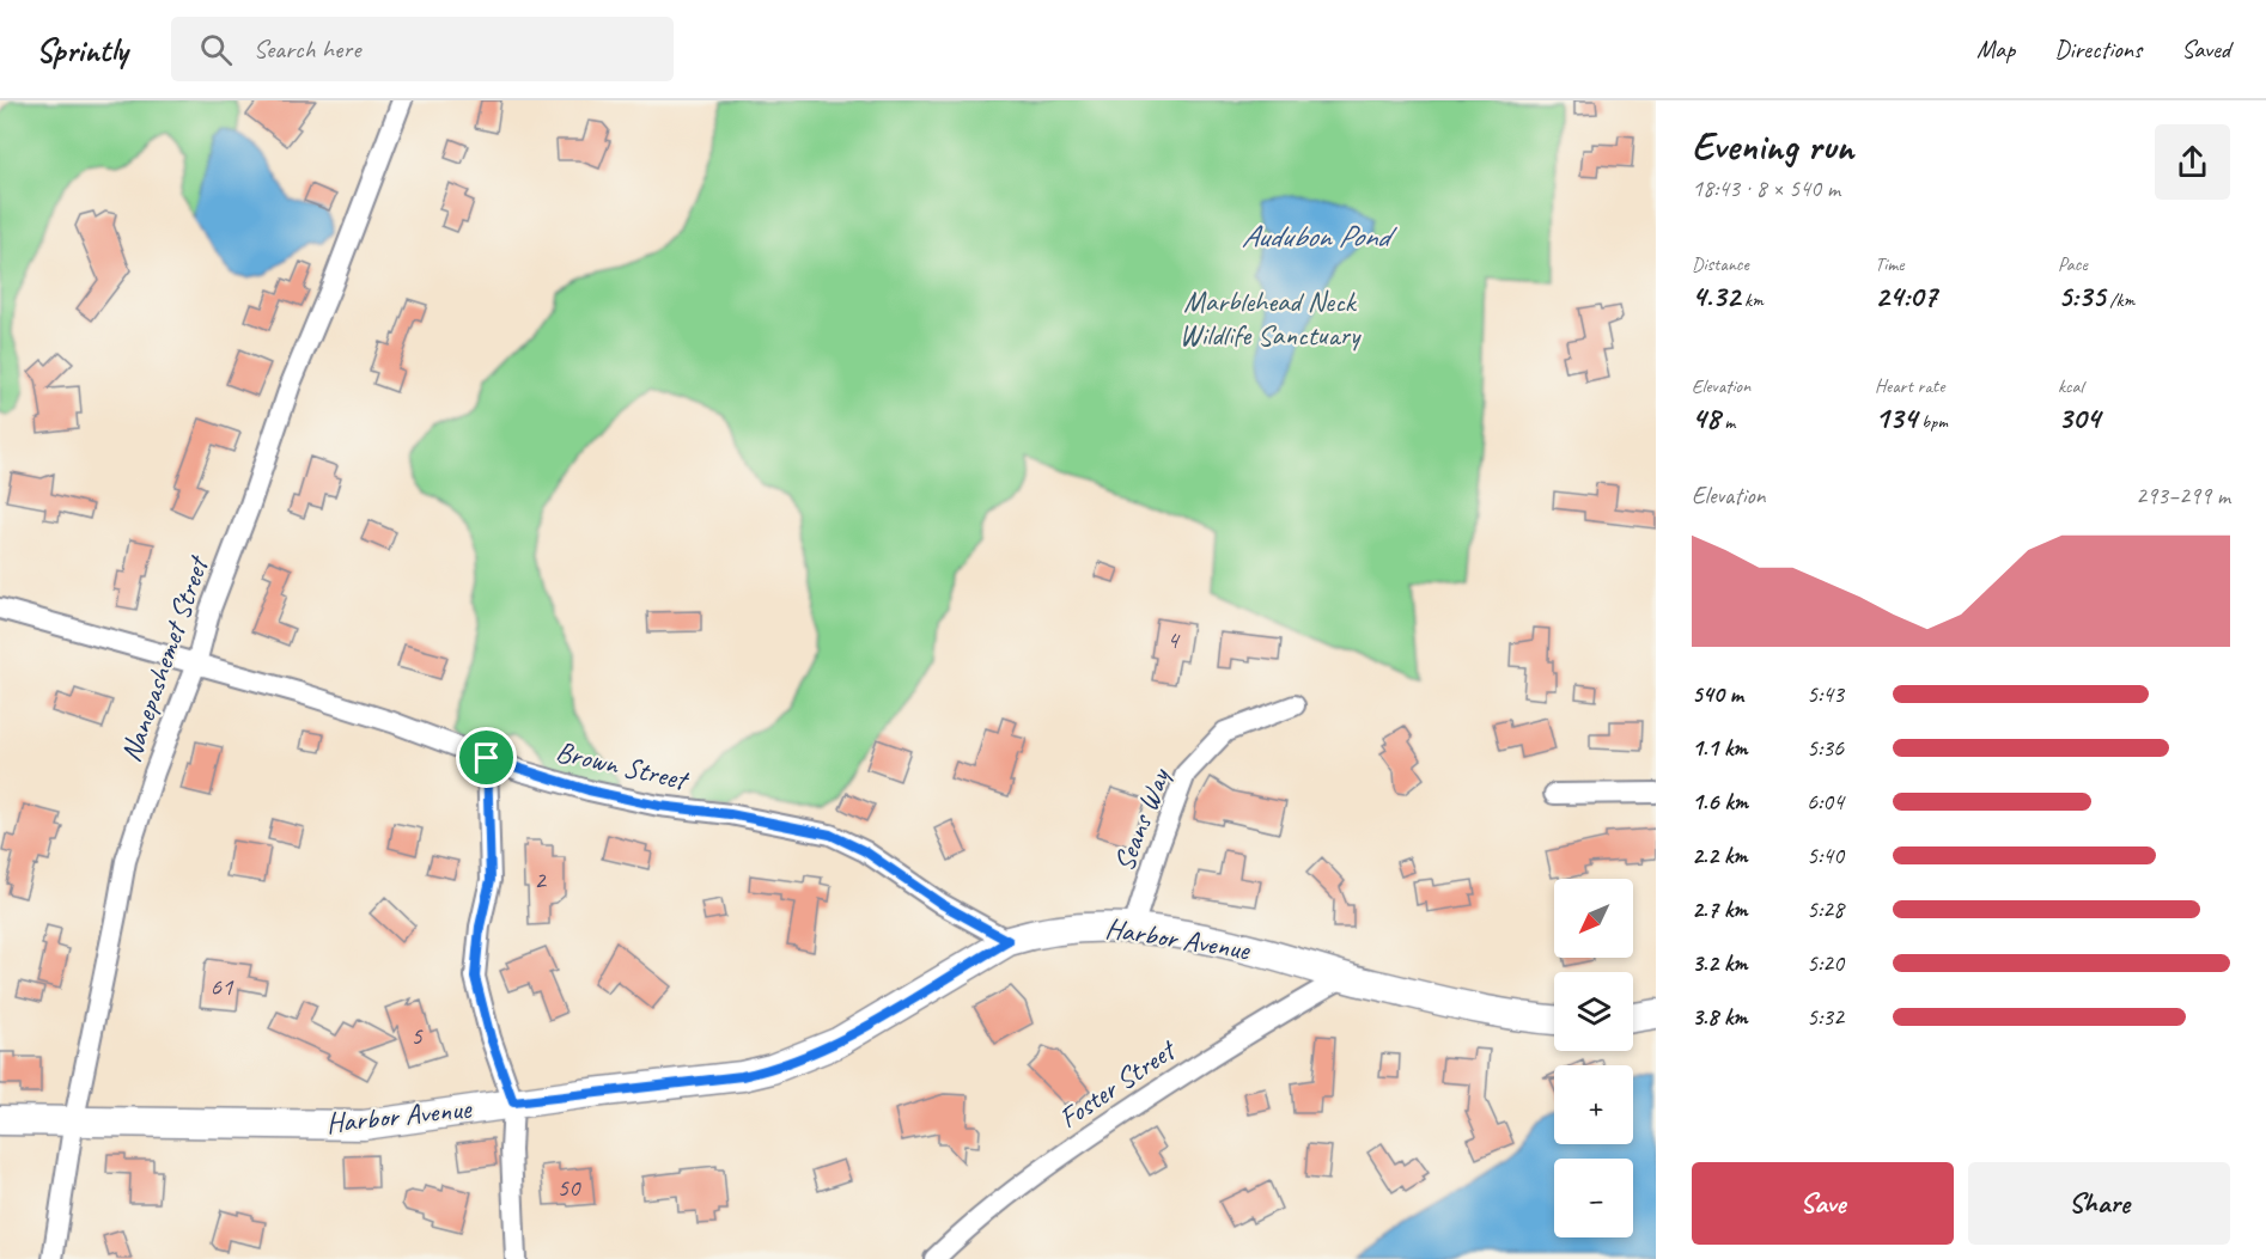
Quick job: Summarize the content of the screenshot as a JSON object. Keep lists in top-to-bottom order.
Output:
{
  "streets": {
    "main road": ["Harbor Avenue"],
    "street": [
      "Nanepashemet Street",
      "Brown Street",
      "Seans Way",
      "Foster Street"
    ]
  },
  "crossings": [
    ["Nanepashemet Street", "Brown Street"],
    ["Nanepashemet Street", "Harbor Avenue"],
    ["Brown Street", "Harbor Avenue"],
    ["Seans Way", "Harbor Avenue"],
    ["Harbor Avenue", "Foster Street"]
  ],
  "water": ["Audubon Pond"],
  "parks": ["Marblehead Neck Wildlife Sanctuary"],
  "house_numbers": [
    "4",
    "2",
    "61",
    "5",
    "50"
  ],
  "north": "bottom left",
  "page": {
    "header": "Sprintly",
    "search": "Search here",
    "nav": ["Map", "Directions", "Saved"],
    "heading": ["Evening run", "18:43 · 8 × 540 m"],
    "stats": [
      ["Distance", "4.32 km"],
      ["Time", "24:07"],
      ["Pace", "5:35 /km"],
      ["Elevation", "48 m"],
      ["Heart rate", "134 bpm"],
      ["kcal", "304"]
    ],
    "chart": ["Elevation", "293–299 m"],
    "list": [
      {
        "name": "540 m",
        "note": "5:43"
      },
      {
        "name": "1.1 km",
        "note": "5:36"
      },
      {
        "name": "1.6 km",
        "note": "6:04"
      },
      {
        "name": "2.2 km",
        "note": "5:40"
      },
      {
        "name": "2.7 km",
        "note": "5:28"
      },
      {
        "name": "3.2 km",
        "note": "5:20"
      },
      {
        "name": "3.8 km",
        "note": "5:32"
      }
    ],
    "map_buttons": ["+", "−"],
    "buttons": ["Save", "Share"]
  }
}
